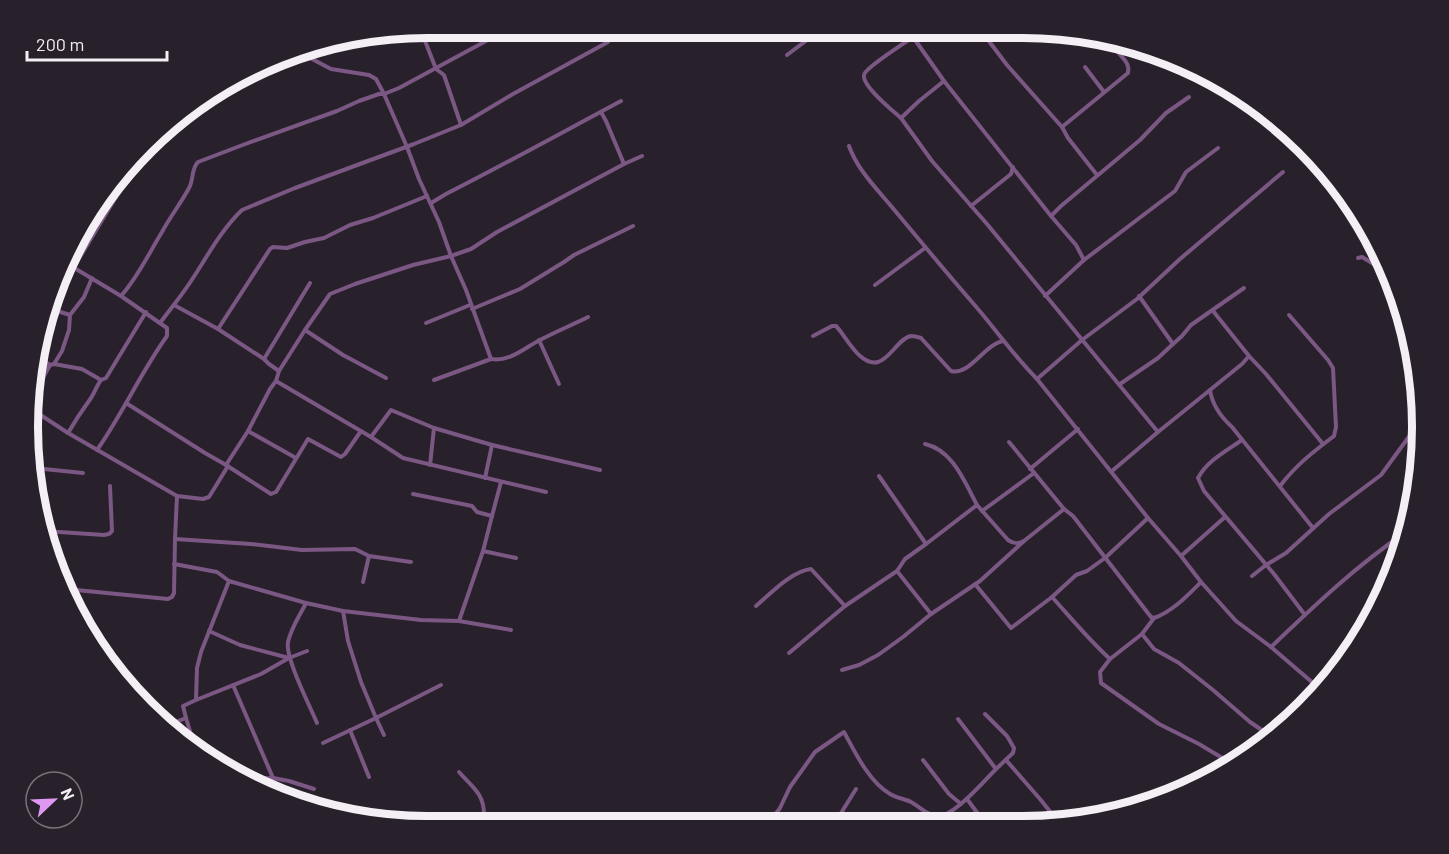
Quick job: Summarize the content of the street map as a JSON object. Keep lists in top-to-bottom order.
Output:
{
  "scale_bar": "200 m",
  "north": "top right"
}
